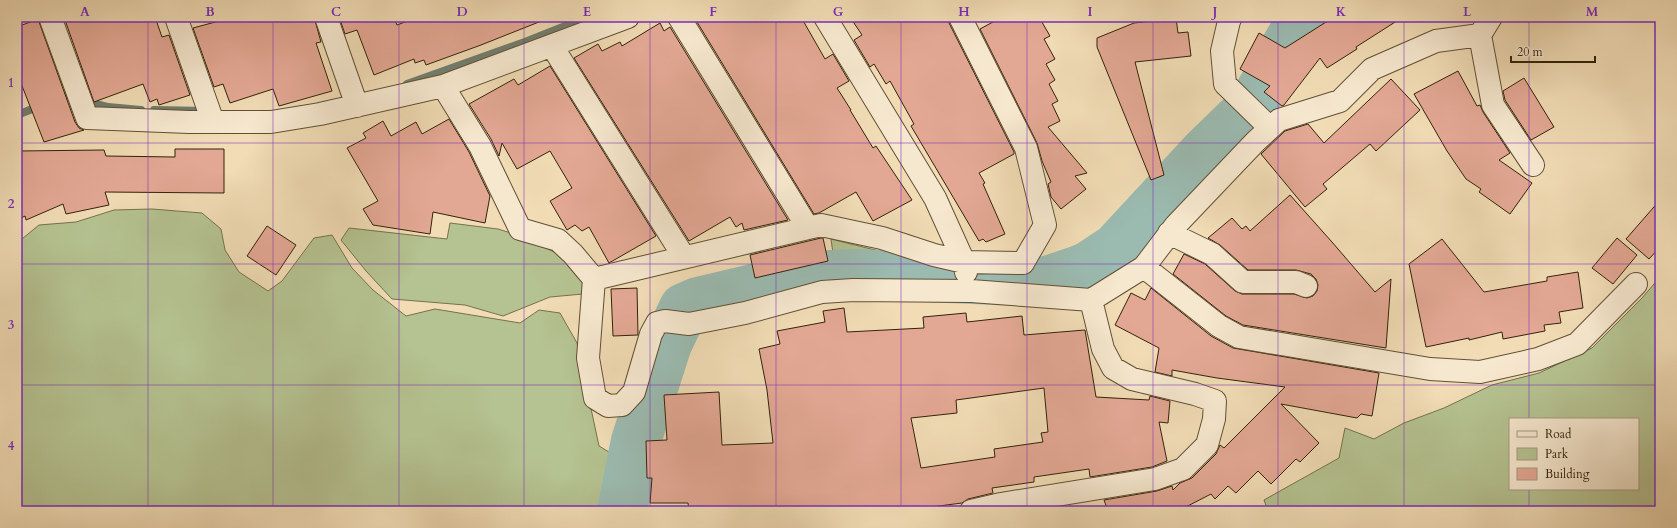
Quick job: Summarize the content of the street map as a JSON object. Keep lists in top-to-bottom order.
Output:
{
  "legend": ["Road", "Park", "Building"],
  "scale_bar": "20 m",
  "grid": {
    "columns": [
      "A",
      "B",
      "C",
      "D",
      "E",
      "F",
      "G",
      "H",
      "I",
      "J",
      "K",
      "L",
      "M"
    ],
    "rows": [
      "1",
      "2",
      "3",
      "4"
    ]
  }
}
